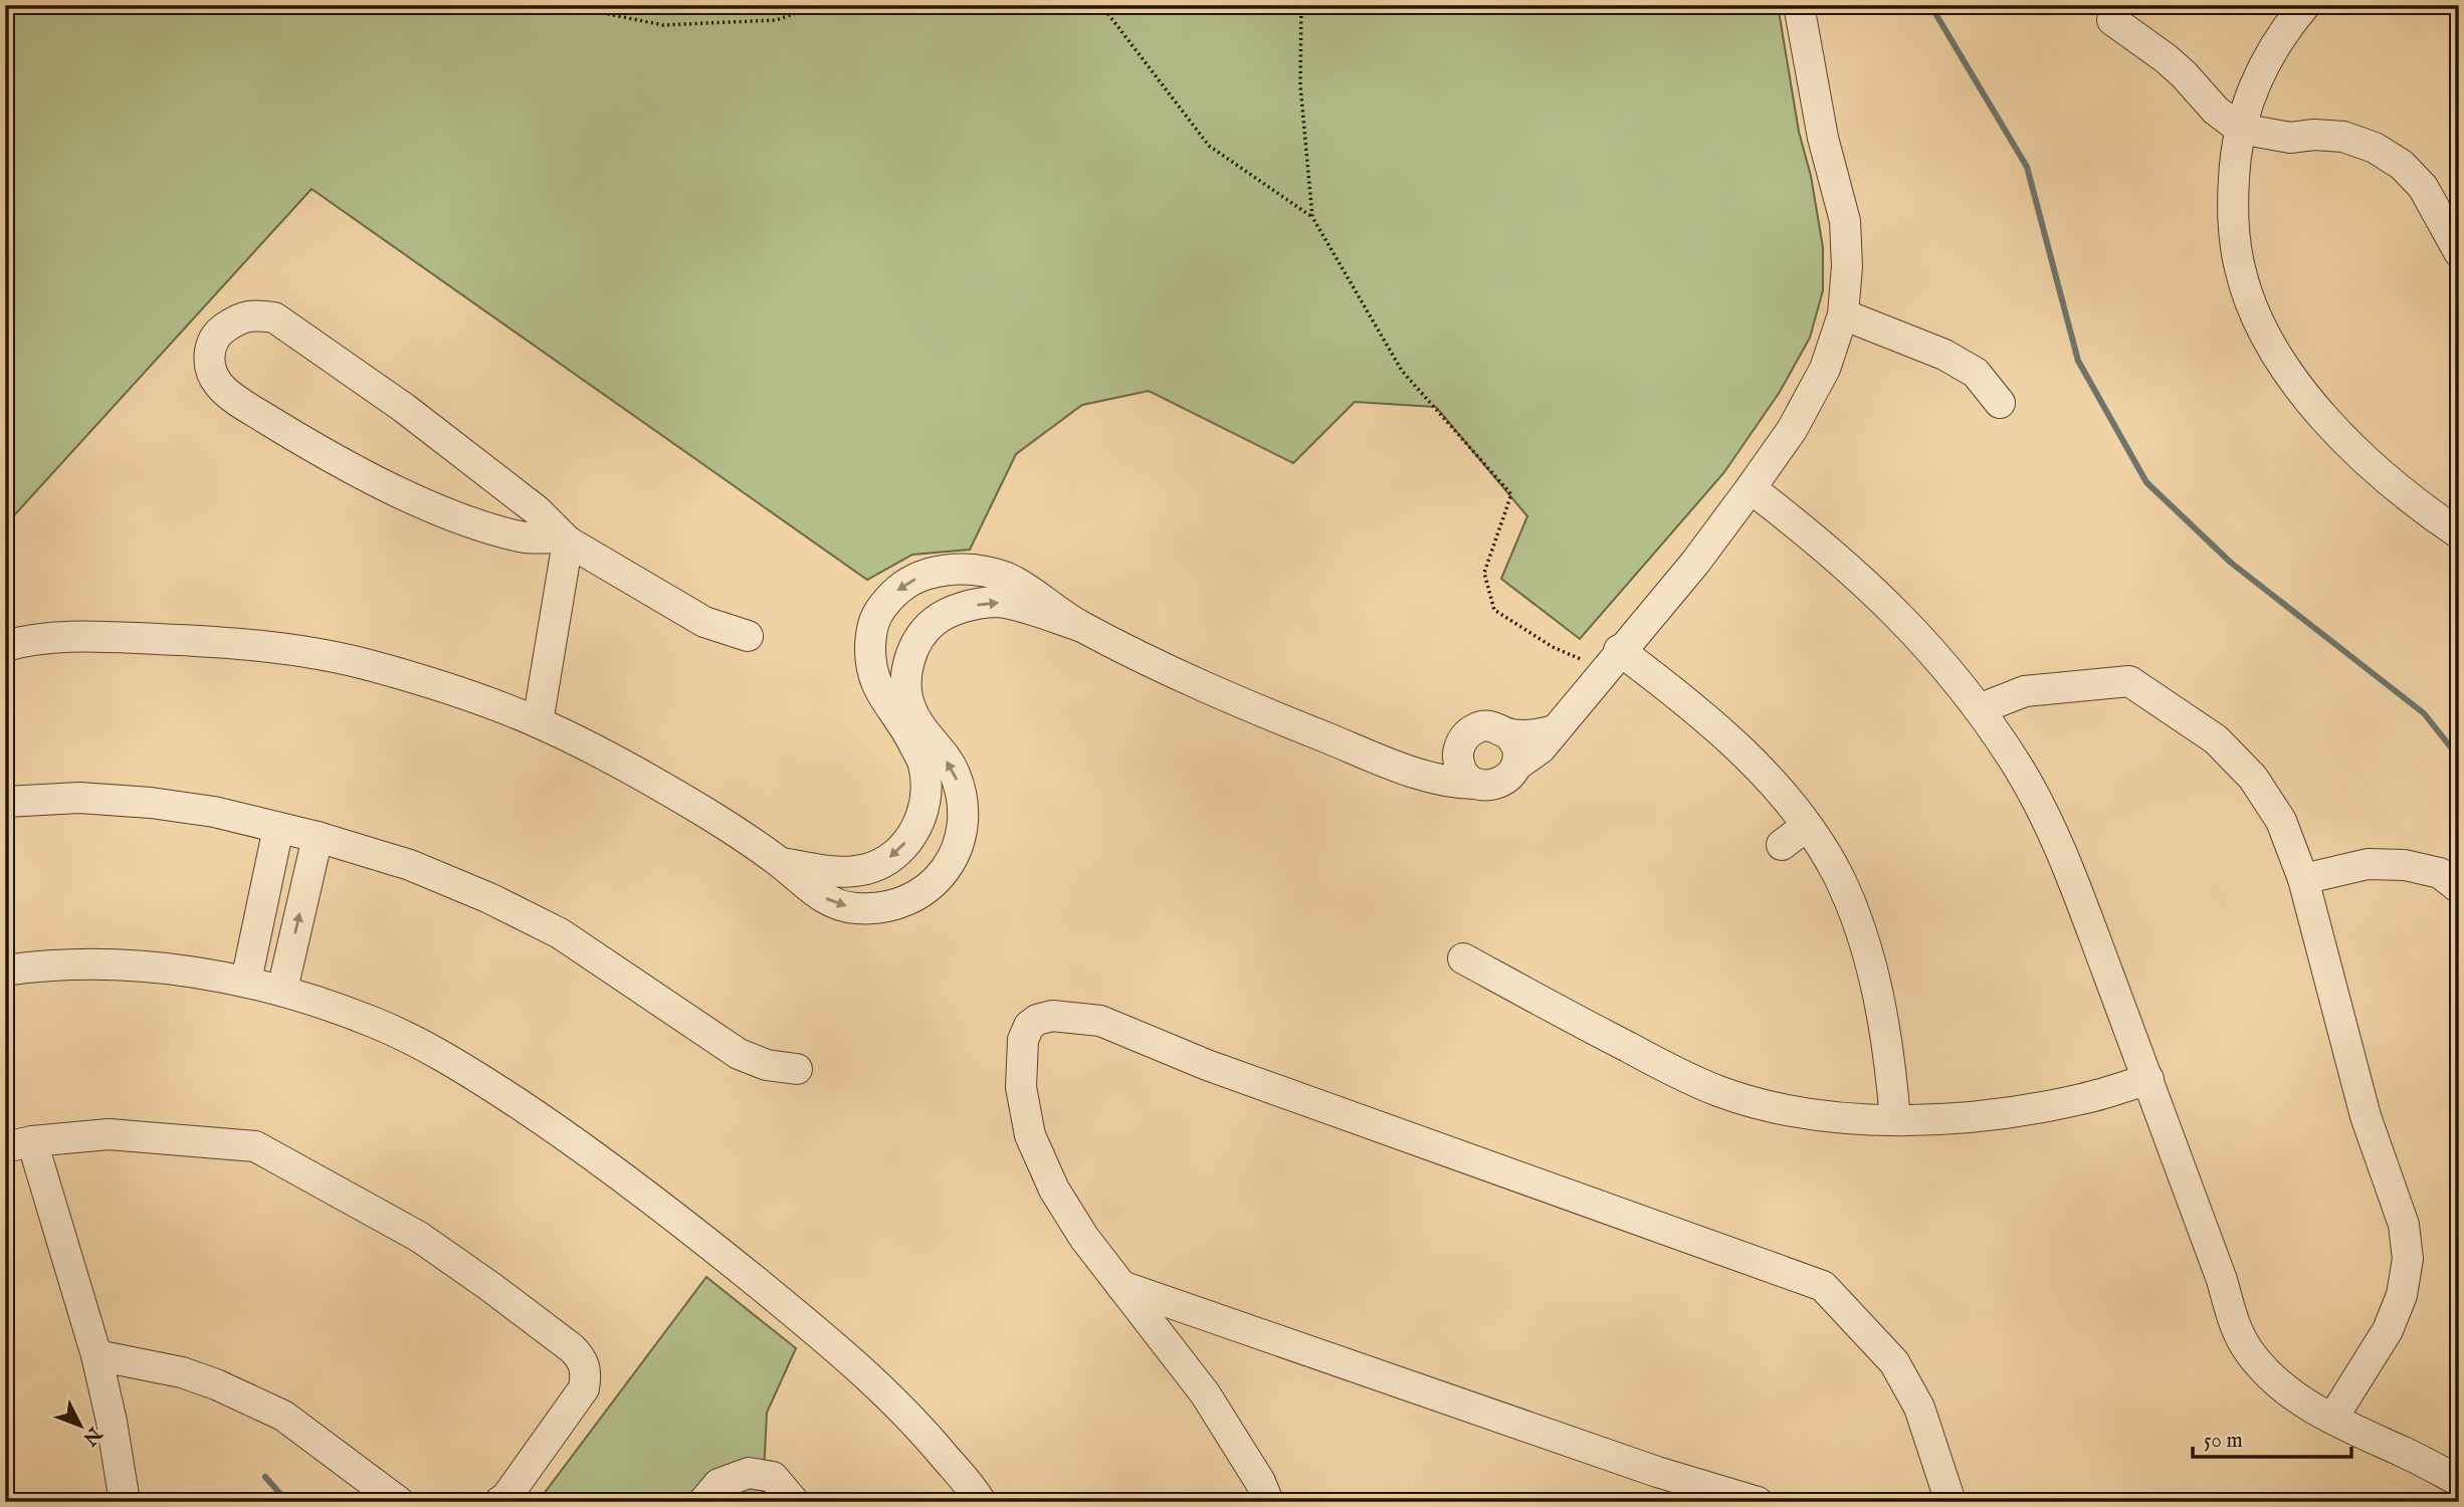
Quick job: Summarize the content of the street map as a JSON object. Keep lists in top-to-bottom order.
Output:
{
  "scale_bar": "50 m",
  "north": "bottom right"
}
